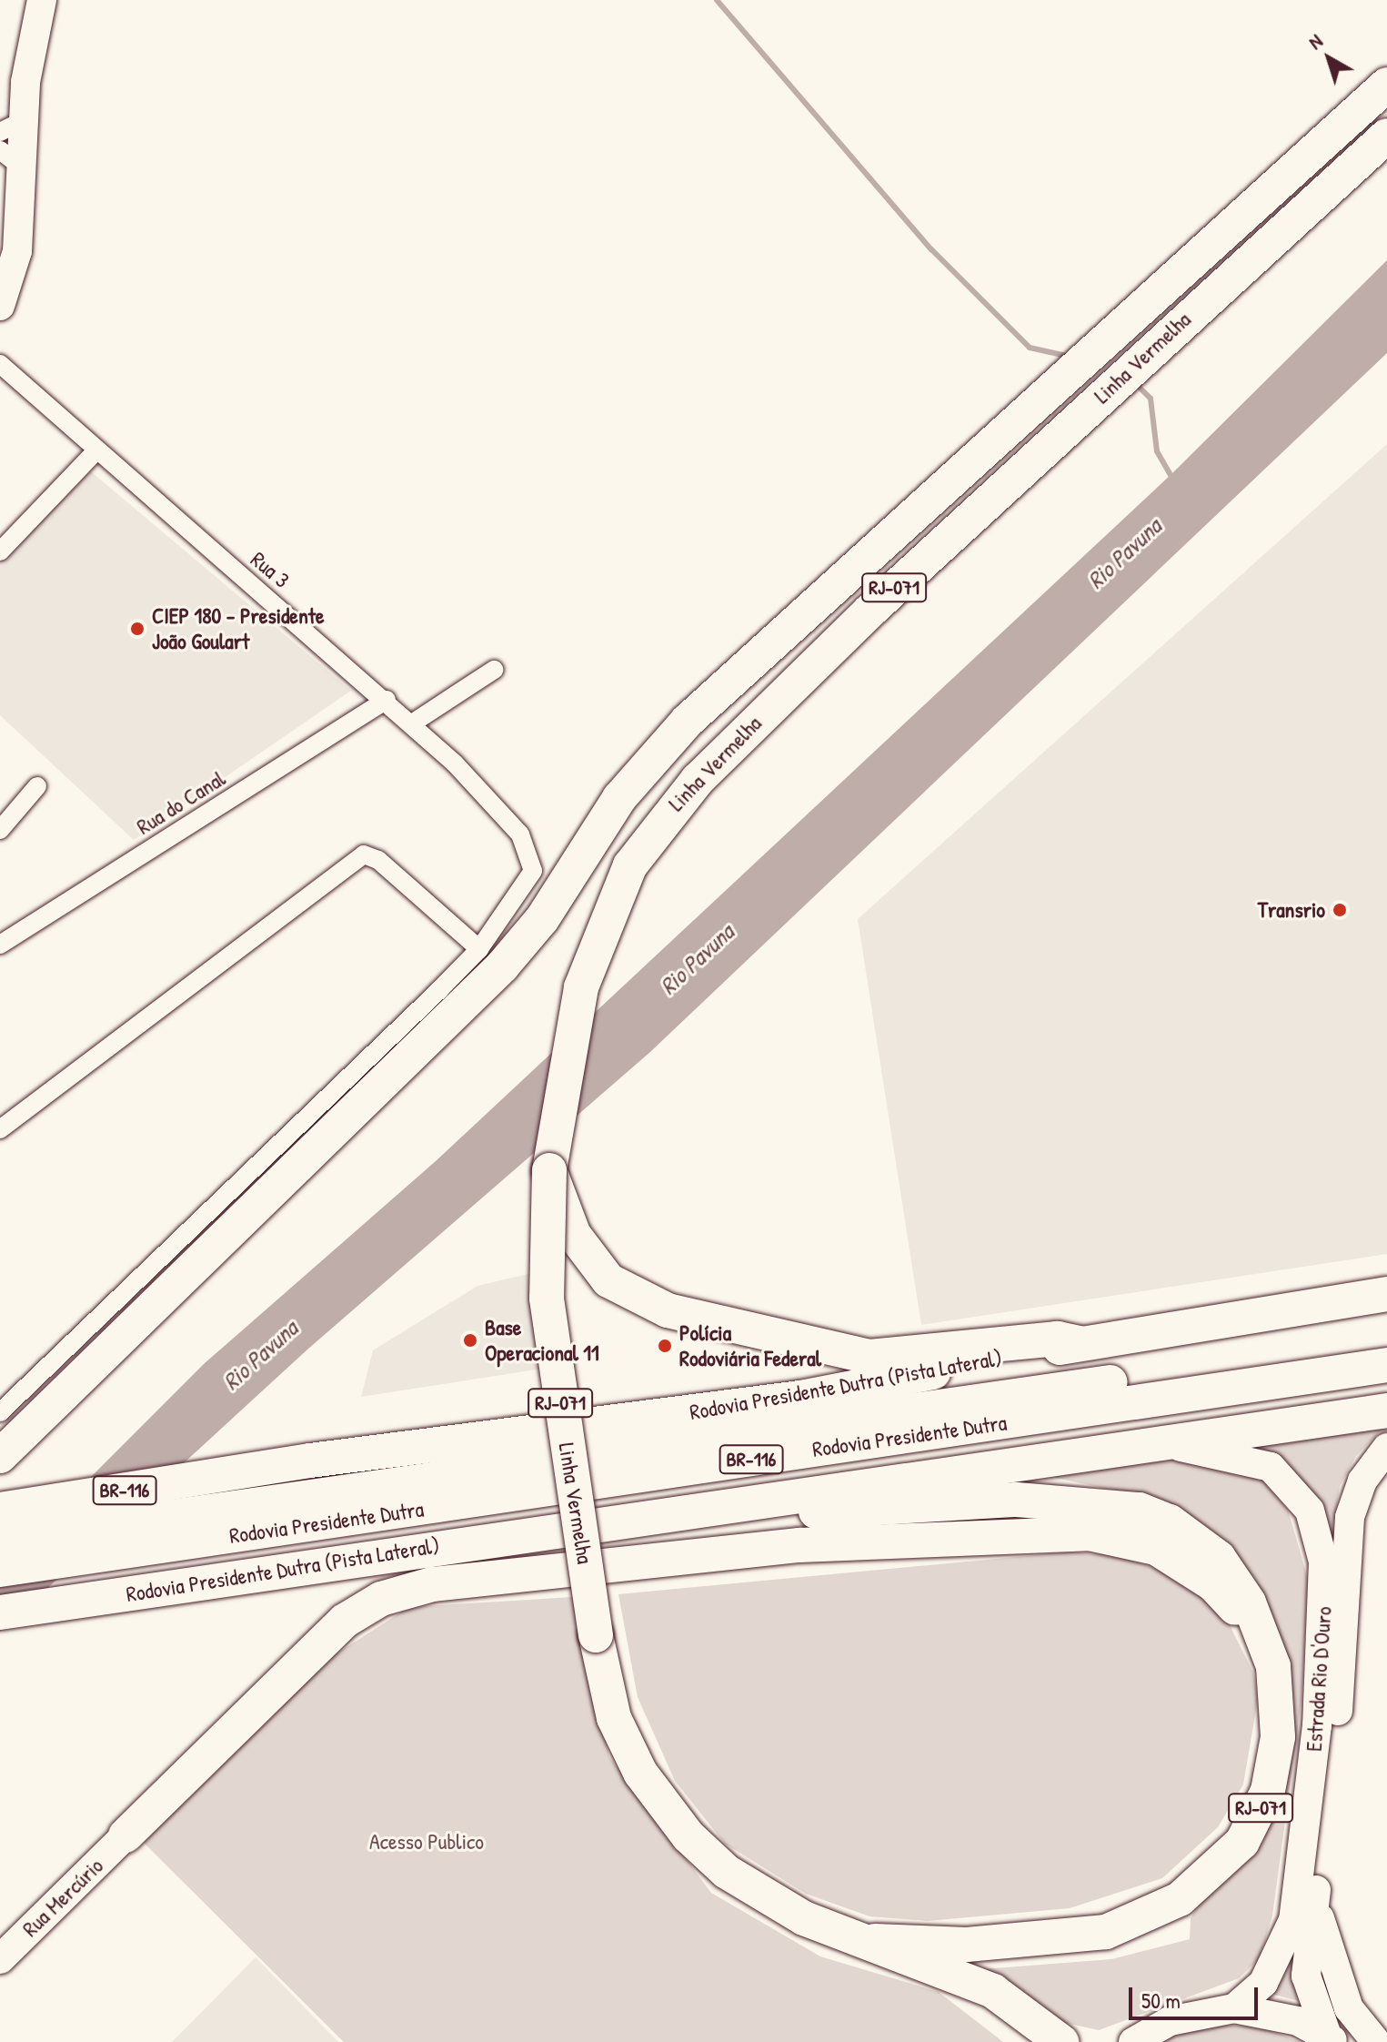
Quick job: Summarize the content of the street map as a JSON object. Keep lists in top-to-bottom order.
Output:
{
  "streets": {
    "highway": [
      "Linha Vermelha",
      "RJ-071",
      "Rodovia Presidente Dutra (Pista Lateral)",
      "Rodovia Presidente Dutra",
      "BR-116"
    ],
    "main road": ["Estrada Rio D'Ouro", "Rua Mercúrio"],
    "street": ["Rua 3", "Rua do Canal"]
  },
  "crossings": [
    ["Linha Vermelha", "RJ-071"],
    ["Rua 3", "Rua do Canal"],
    ["RJ-071", "Rodovia Presidente Dutra (Pista Lateral)"],
    ["Rodovia Presidente Dutra (Pista Lateral)", "Estrada Rio D'Ouro"]
  ],
  "water": ["Rio Pavuna"],
  "parks": ["Acesso Publico"],
  "places": [
    "CIEP 180 - Presidente João Goulart",
    "Transrio",
    "Base Operacional 11",
    "Polícia Rodoviária Federal"
  ],
  "scale_bar": "50 m",
  "north": "top left"
}
